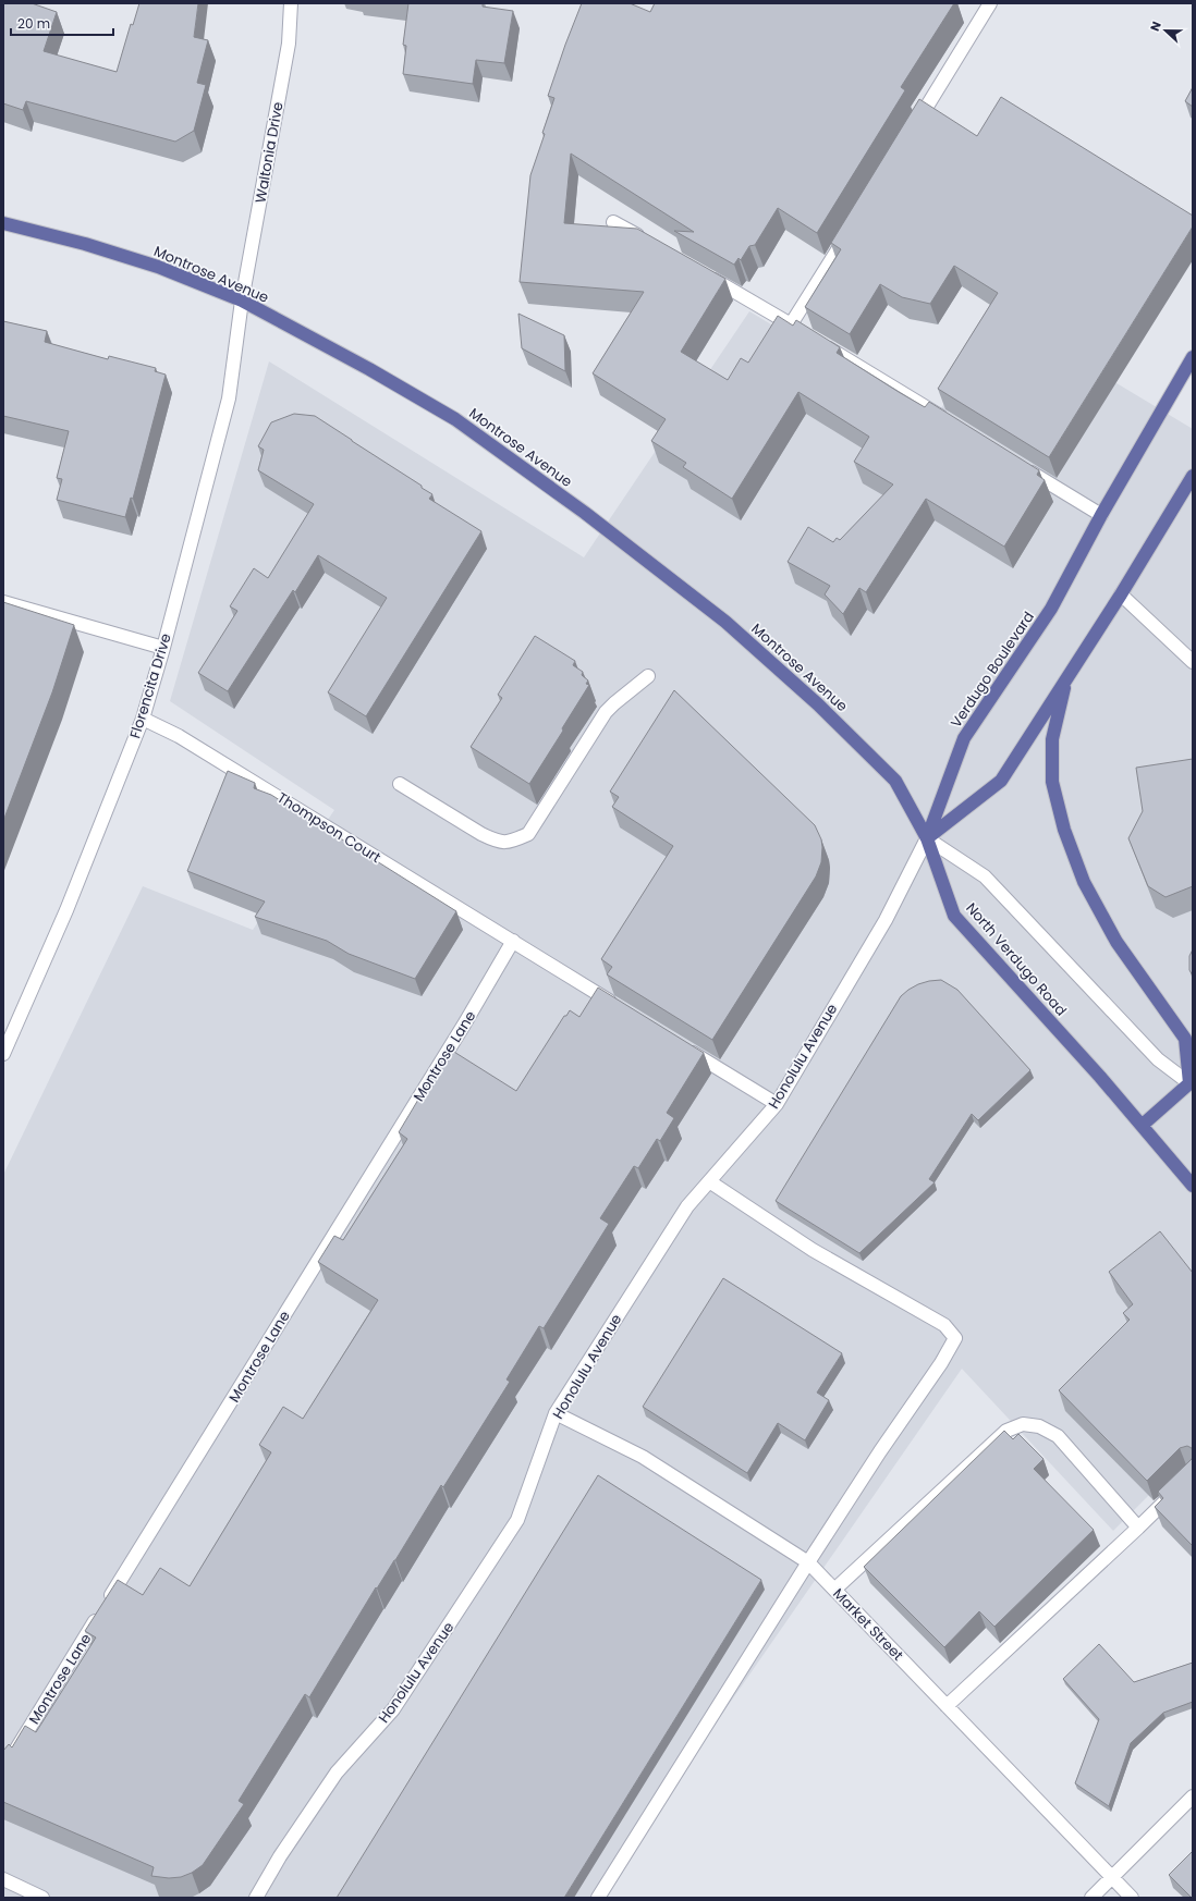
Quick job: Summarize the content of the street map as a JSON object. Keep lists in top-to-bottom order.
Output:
{
  "streets": {
    "main road": ["Montrose Avenue", "Verdugo Boulevard", "North Verdugo Road"],
    "street": [
      "Waltonia Drive",
      "Florencita Drive",
      "Thompson Court",
      "Montrose Lane",
      "Honolulu Avenue",
      "Market Street"
    ]
  },
  "crossings": [
    ["Waltonia Drive", "Montrose Avenue"],
    ["Waltonia Drive", "Florencita Drive"],
    ["Montrose Avenue", "Verdugo Boulevard"],
    ["Montrose Avenue", "Florencita Drive"],
    ["Montrose Avenue", "North Verdugo Road"],
    ["Montrose Avenue", "Honolulu Avenue"],
    ["Verdugo Boulevard", "North Verdugo Road"],
    ["Verdugo Boulevard", "Honolulu Avenue"],
    ["Florencita Drive", "Thompson Court"],
    ["Thompson Court", "Montrose Lane"],
    ["North Verdugo Road", "Honolulu Avenue"],
    ["Honolulu Avenue", "Market Street"]
  ],
  "scale_bar": "20 m",
  "north": "left"
}
